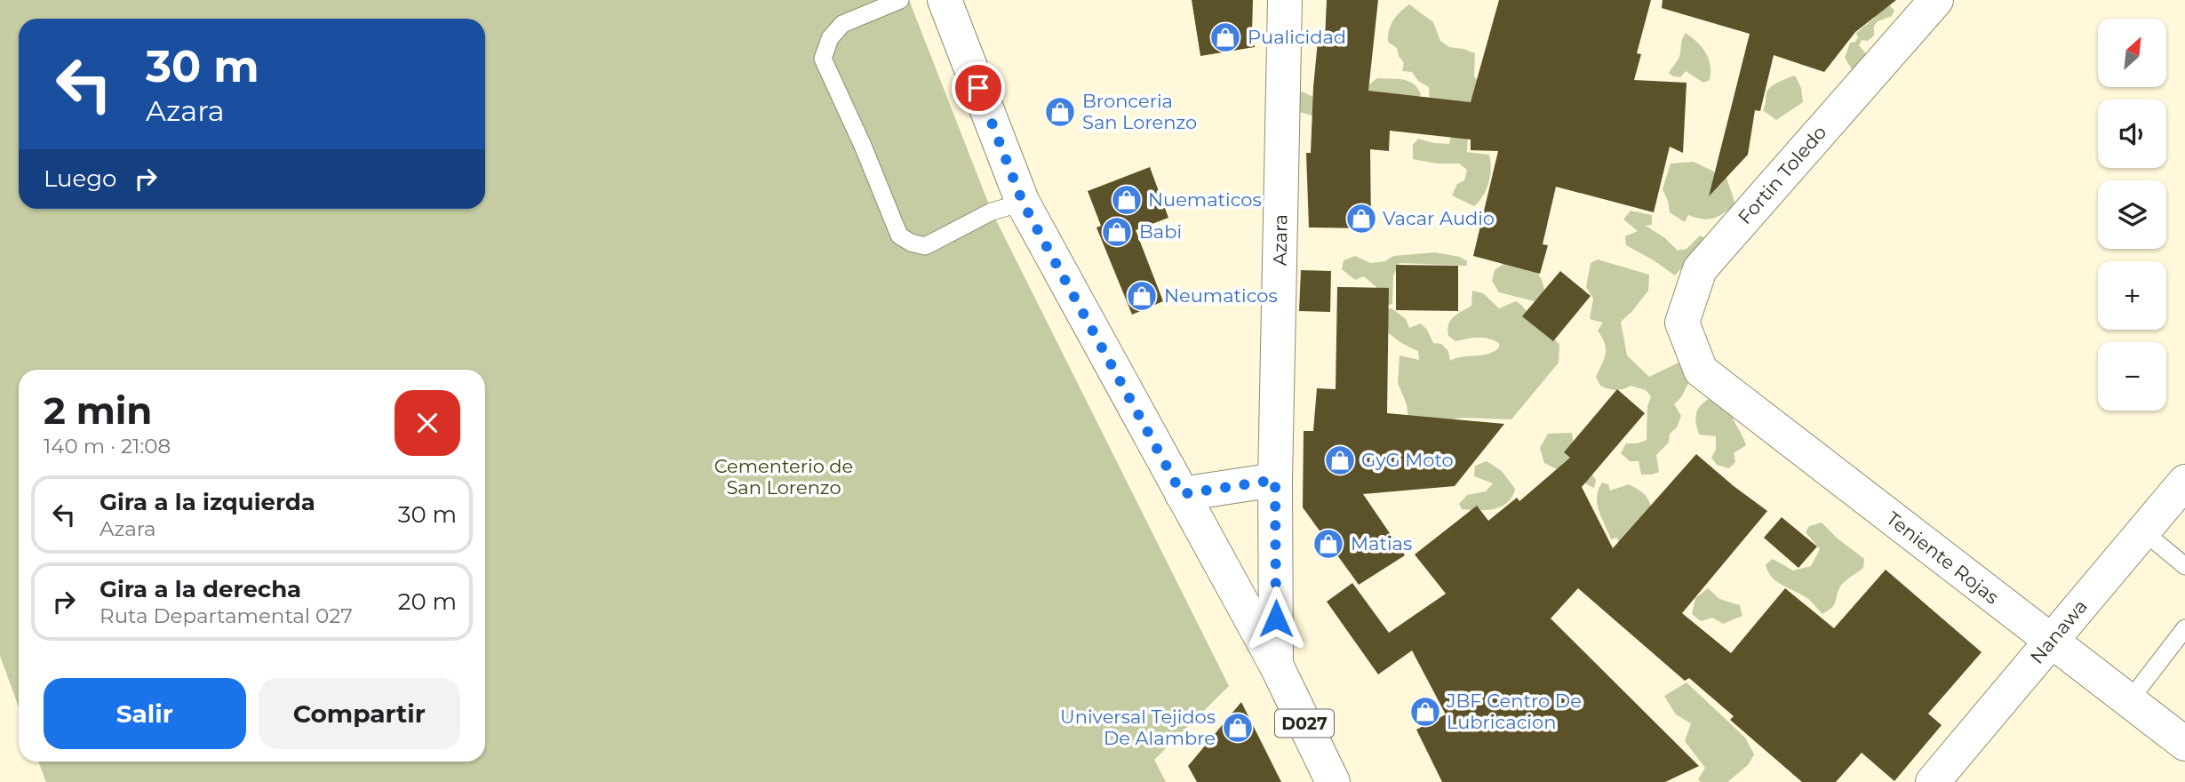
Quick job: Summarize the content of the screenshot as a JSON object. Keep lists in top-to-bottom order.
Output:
{
  "streets": {
    "street": [
      "Fortin Toledo",
      "Azara",
      "Teniente Rojas",
      "Nanawa",
      "D027"
    ]
  },
  "crossings": [
    ["Fortin Toledo", "Teniente Rojas"],
    ["Azara", "D027"],
    ["Teniente Rojas", "Nanawa"]
  ],
  "parks": ["Cementerio de San Lorenzo"],
  "places": {
    "shop": [
      "Pualicidad",
      "Bronceria San Lorenzo",
      "Nuematicos",
      "Vacar Audio",
      "Babi",
      "Neumaticos",
      "GyG Moto",
      "Matias",
      "JBF Centro De Lubricacion",
      "Universal Tejidos De Alambre"
    ]
  },
  "north": "top right",
  "page": {
    "map_buttons": ["+", "−"],
    "turn": ["30 m", "Azara"],
    "then": "Luego",
    "heading": ["2 min", "140 m · 21:08"],
    "list": [
      {
        "name": "Gira a la izquierda",
        "note": "Azara",
        "value": "30 m"
      },
      {
        "name": "Gira a la derecha",
        "note": "Ruta Departamental 027",
        "value": "20 m"
      }
    ],
    "buttons": ["Salir", "Compartir"]
  }
}
